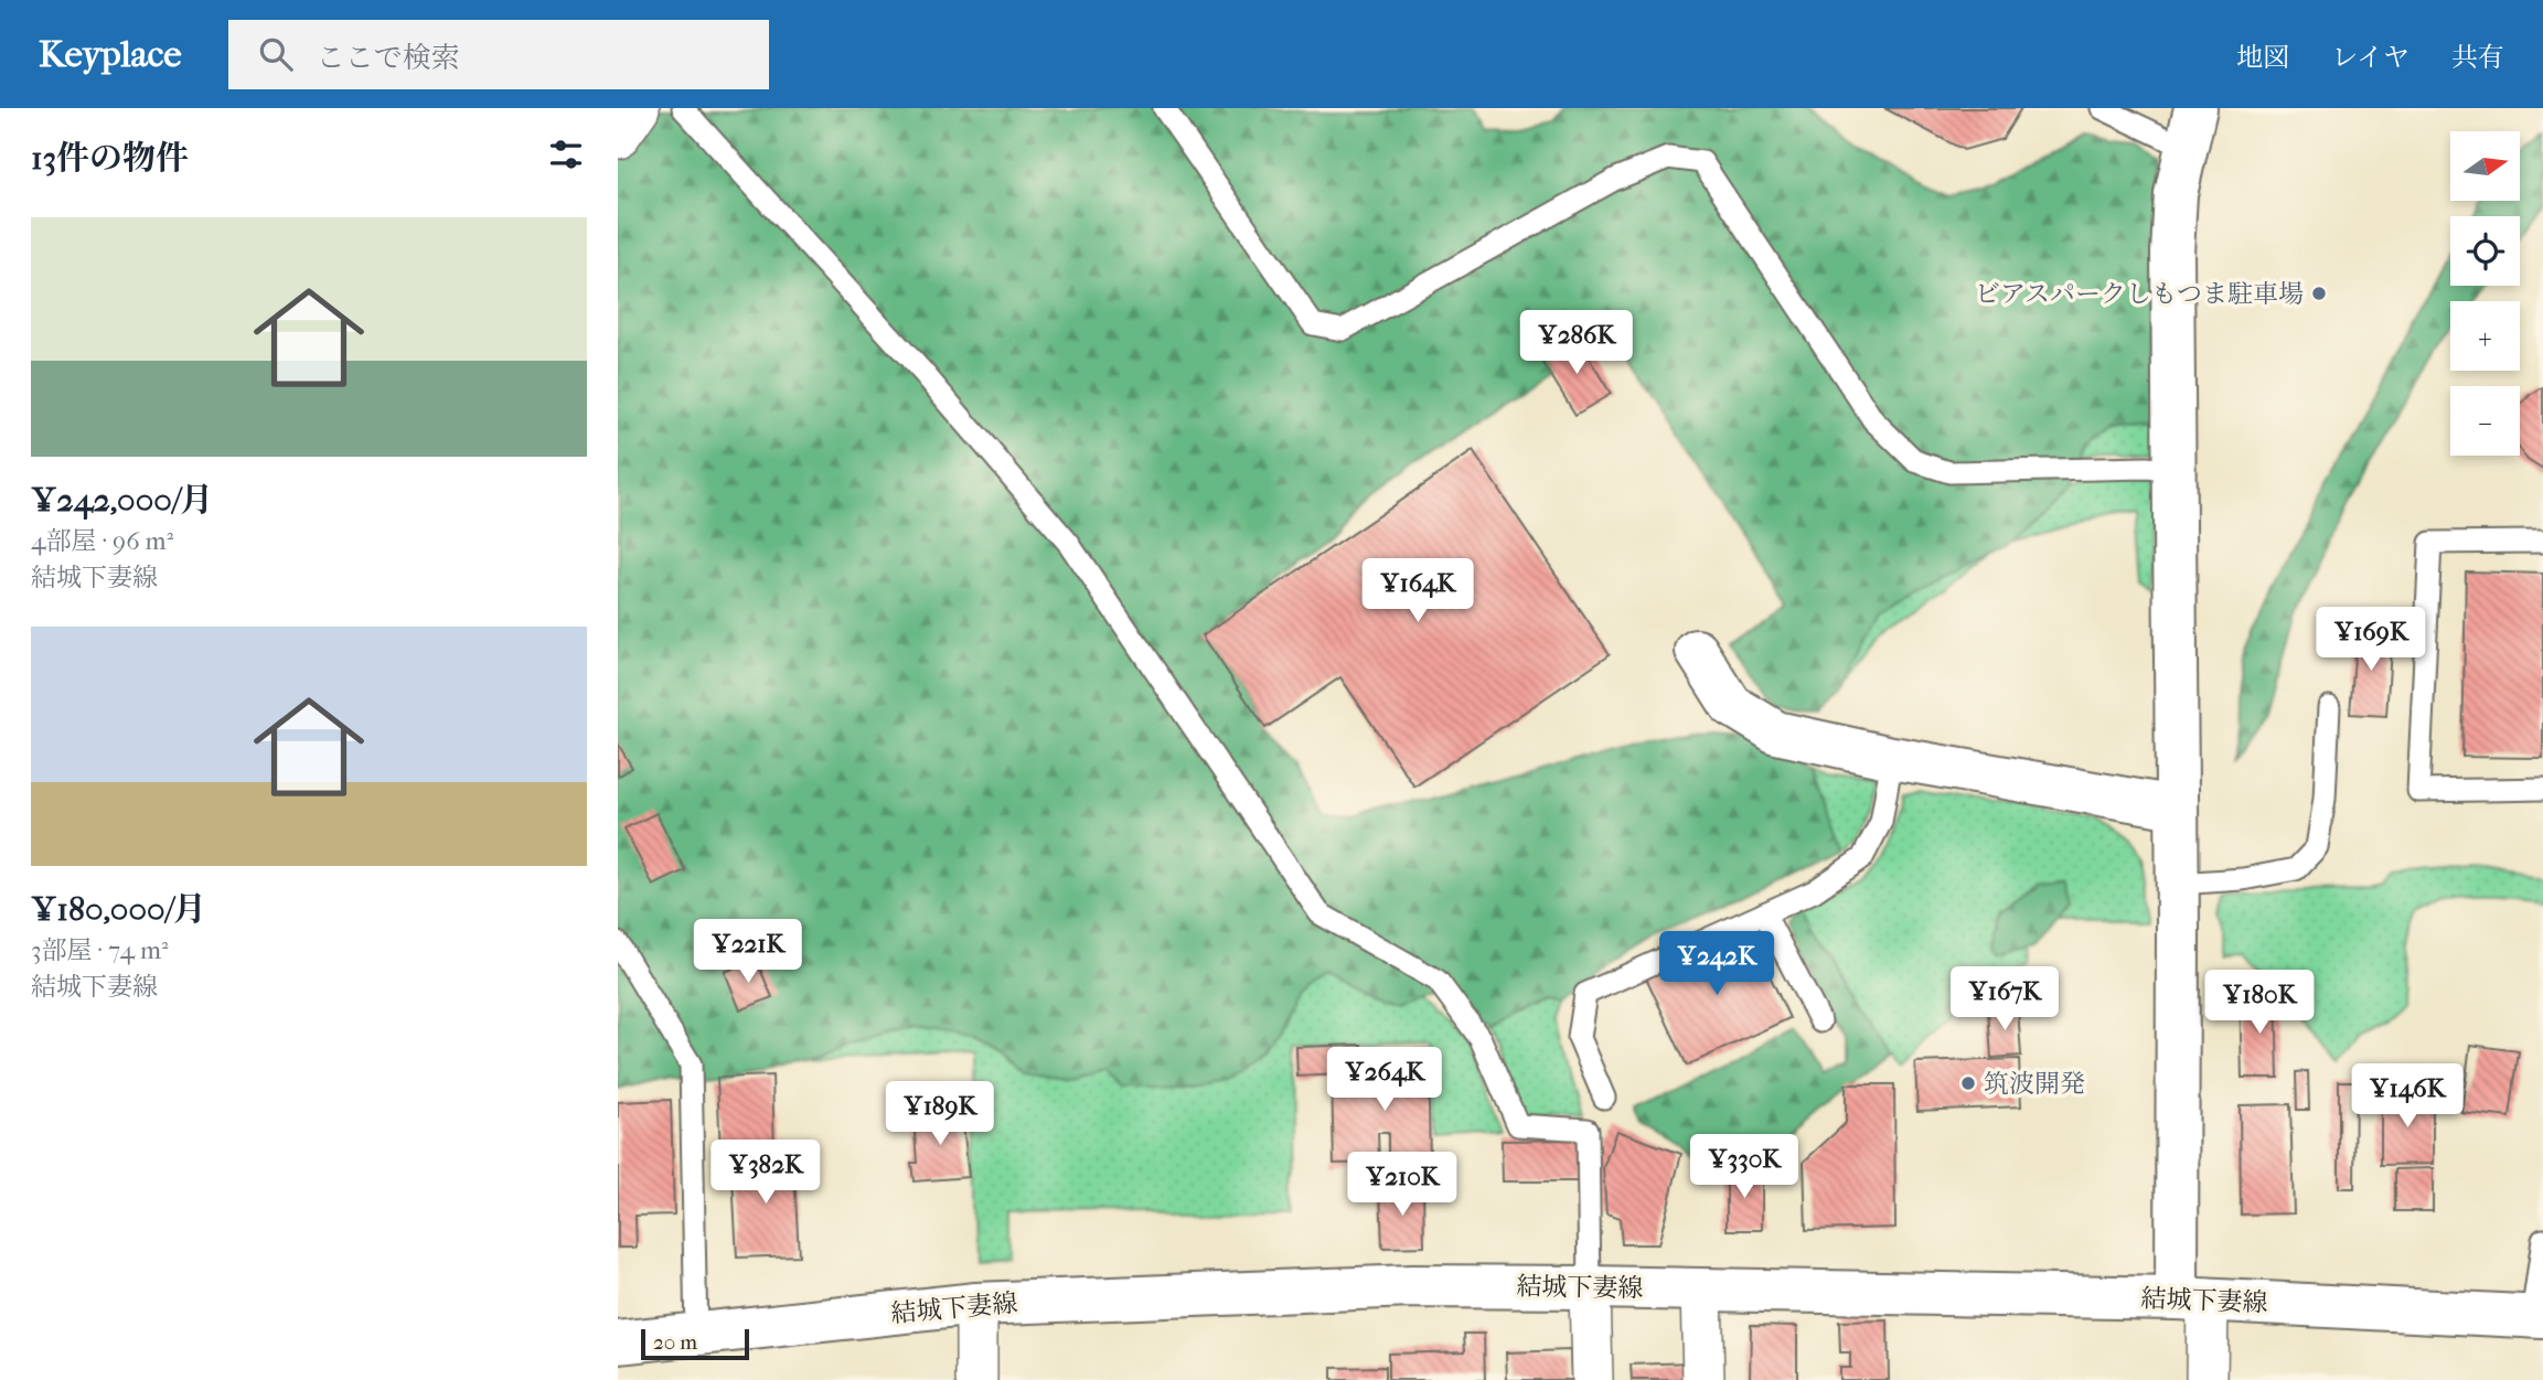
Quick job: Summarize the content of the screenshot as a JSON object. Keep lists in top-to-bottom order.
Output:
{
  "streets": {
    "main road": ["結城下妻線"]
  },
  "places": ["ビアスパークしもつま駐車場", "筑波開発"],
  "scale_bar": "20 m",
  "north": "right",
  "page": {
    "header": "Keyplace",
    "search": "ここで検索",
    "nav": ["地図", "レイヤ", "共有"],
    "heading": "13件の物件",
    "map_buttons": ["+", "−"],
    "list": [
      {
        "name": "¥242,000/月",
        "note": "4部屋 · 96 m² · 結城下妻線"
      },
      {
        "name": "¥180,000/月",
        "note": "3部屋 · 74 m² · 結城下妻線"
      }
    ],
    "price": [
      "¥286K",
      "¥164K",
      "¥169K",
      "¥221K",
      "¥242K",
      "¥167K",
      "¥180K",
      "¥264K",
      "¥146K",
      "¥189K",
      "¥330K",
      "¥382K",
      "¥210K"
    ],
    "scale": "20 m"
  }
}
